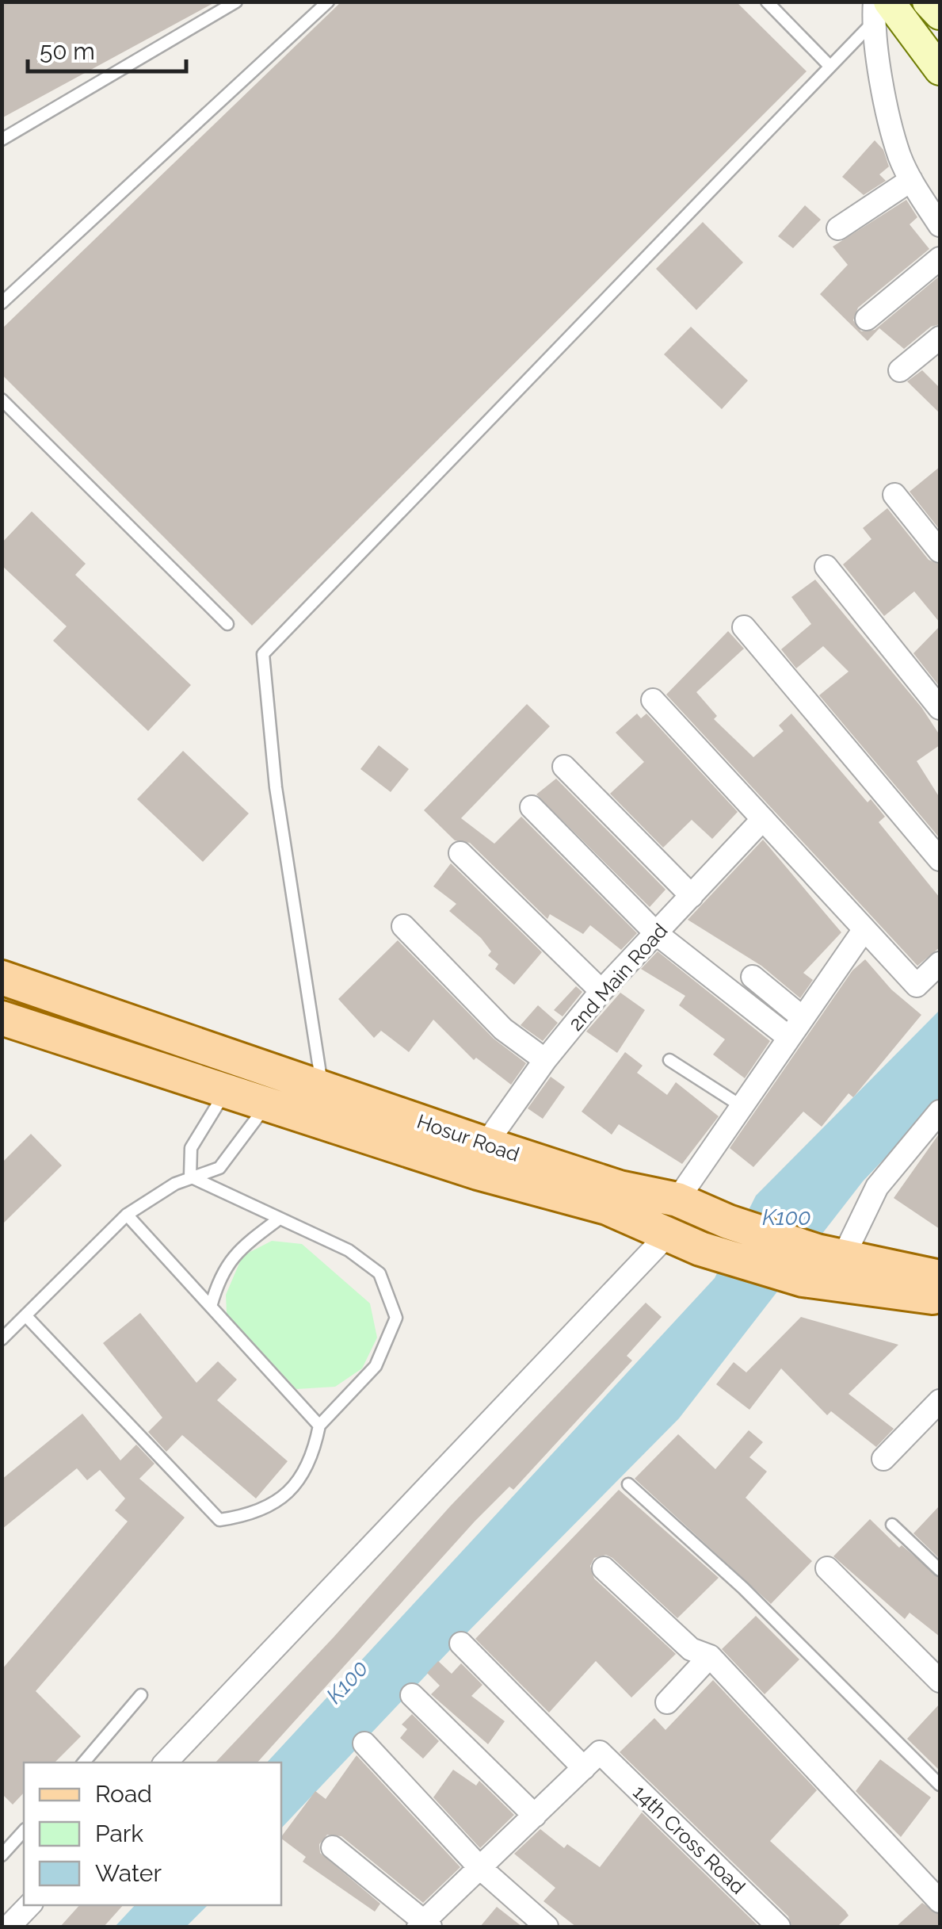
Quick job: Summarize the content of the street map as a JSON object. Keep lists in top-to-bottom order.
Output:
{
  "streets": {
    "main road": ["Hosur Road"],
    "street": ["2nd Main Road", "14th Cross Road"]
  },
  "crossings": [
    ["2nd Main Road", "Hosur Road"]
  ],
  "water": ["K100"],
  "legend": ["Road", "Park", "Water"],
  "scale_bar": "50 m"
}
